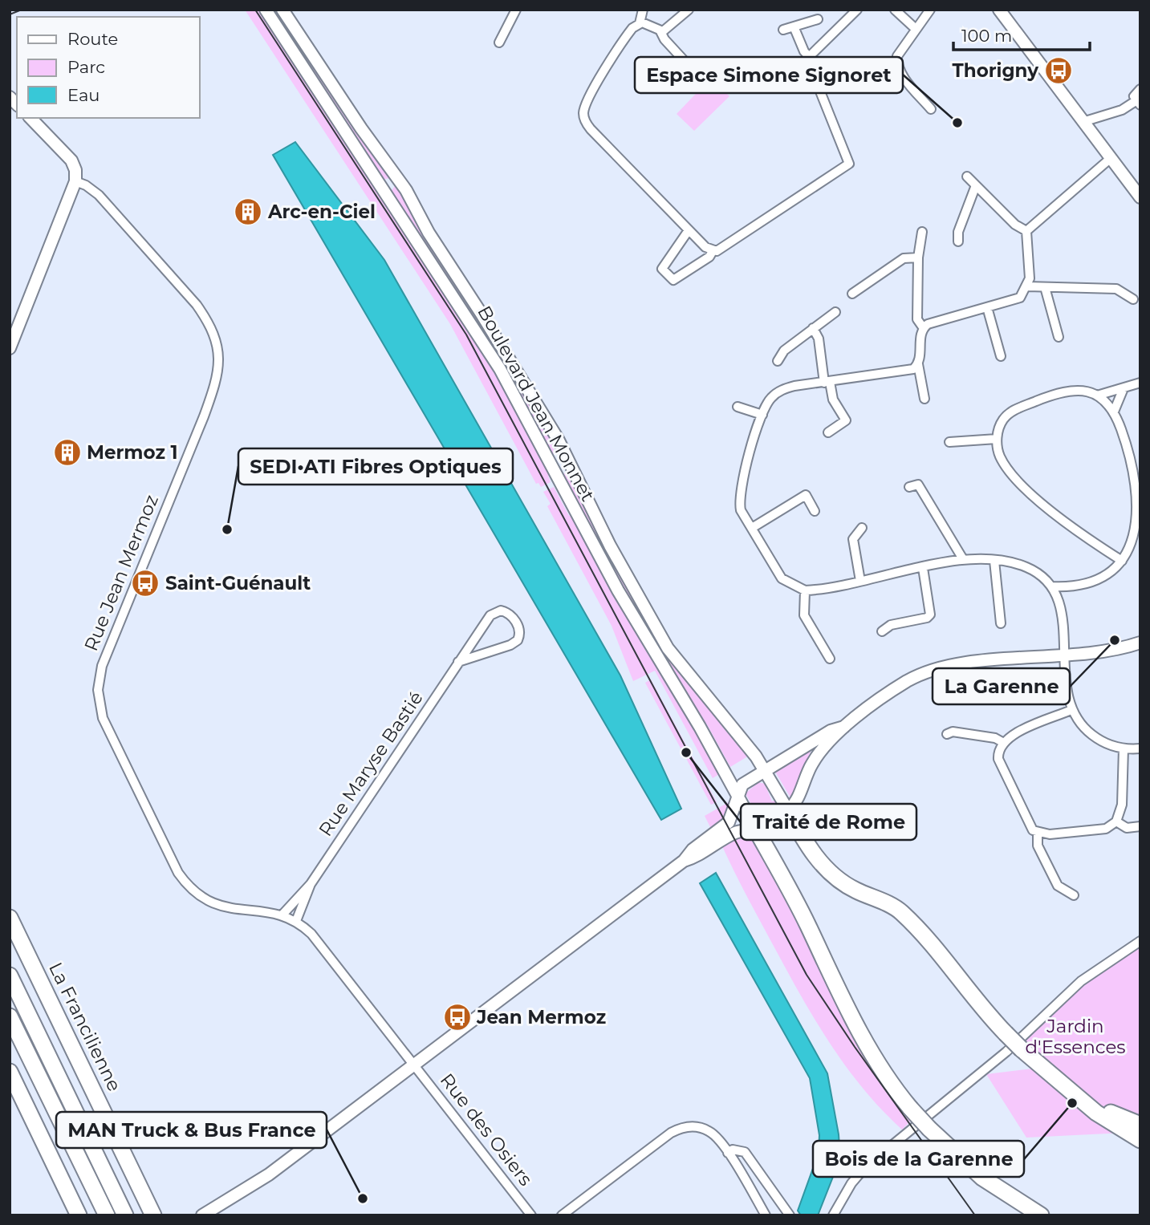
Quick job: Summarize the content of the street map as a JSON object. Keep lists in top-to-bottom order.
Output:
{
  "streets": {
    "highway": ["La Francilienne"],
    "main road": ["Boulevard Jean Monnet"],
    "street": ["Rue Jean Mermoz", "Rue Maryse Bastié", "Rue des Osiers"]
  },
  "crossings": [
    ["Rue Jean Mermoz", "Rue Maryse Bastié"],
    ["Rue Jean Mermoz", "Rue des Osiers"]
  ],
  "parks": ["Jardin d'Essences"],
  "places": {
    "bus stop": ["Thorigny", "Saint-Guénault", "Jean Mermoz"],
    "other": [
      "Espace Simone Signoret",
      "SEDI•ATI Fibres Optiques",
      "La Garenne",
      "Traité de Rome",
      "Bois de la Garenne",
      "MAN Truck & Bus France"
    ],
    "building": ["Arc-en-Ciel", "Mermoz 1"]
  },
  "legend": ["Route", "Parc", "Eau"],
  "scale_bar": "100 m"
}
